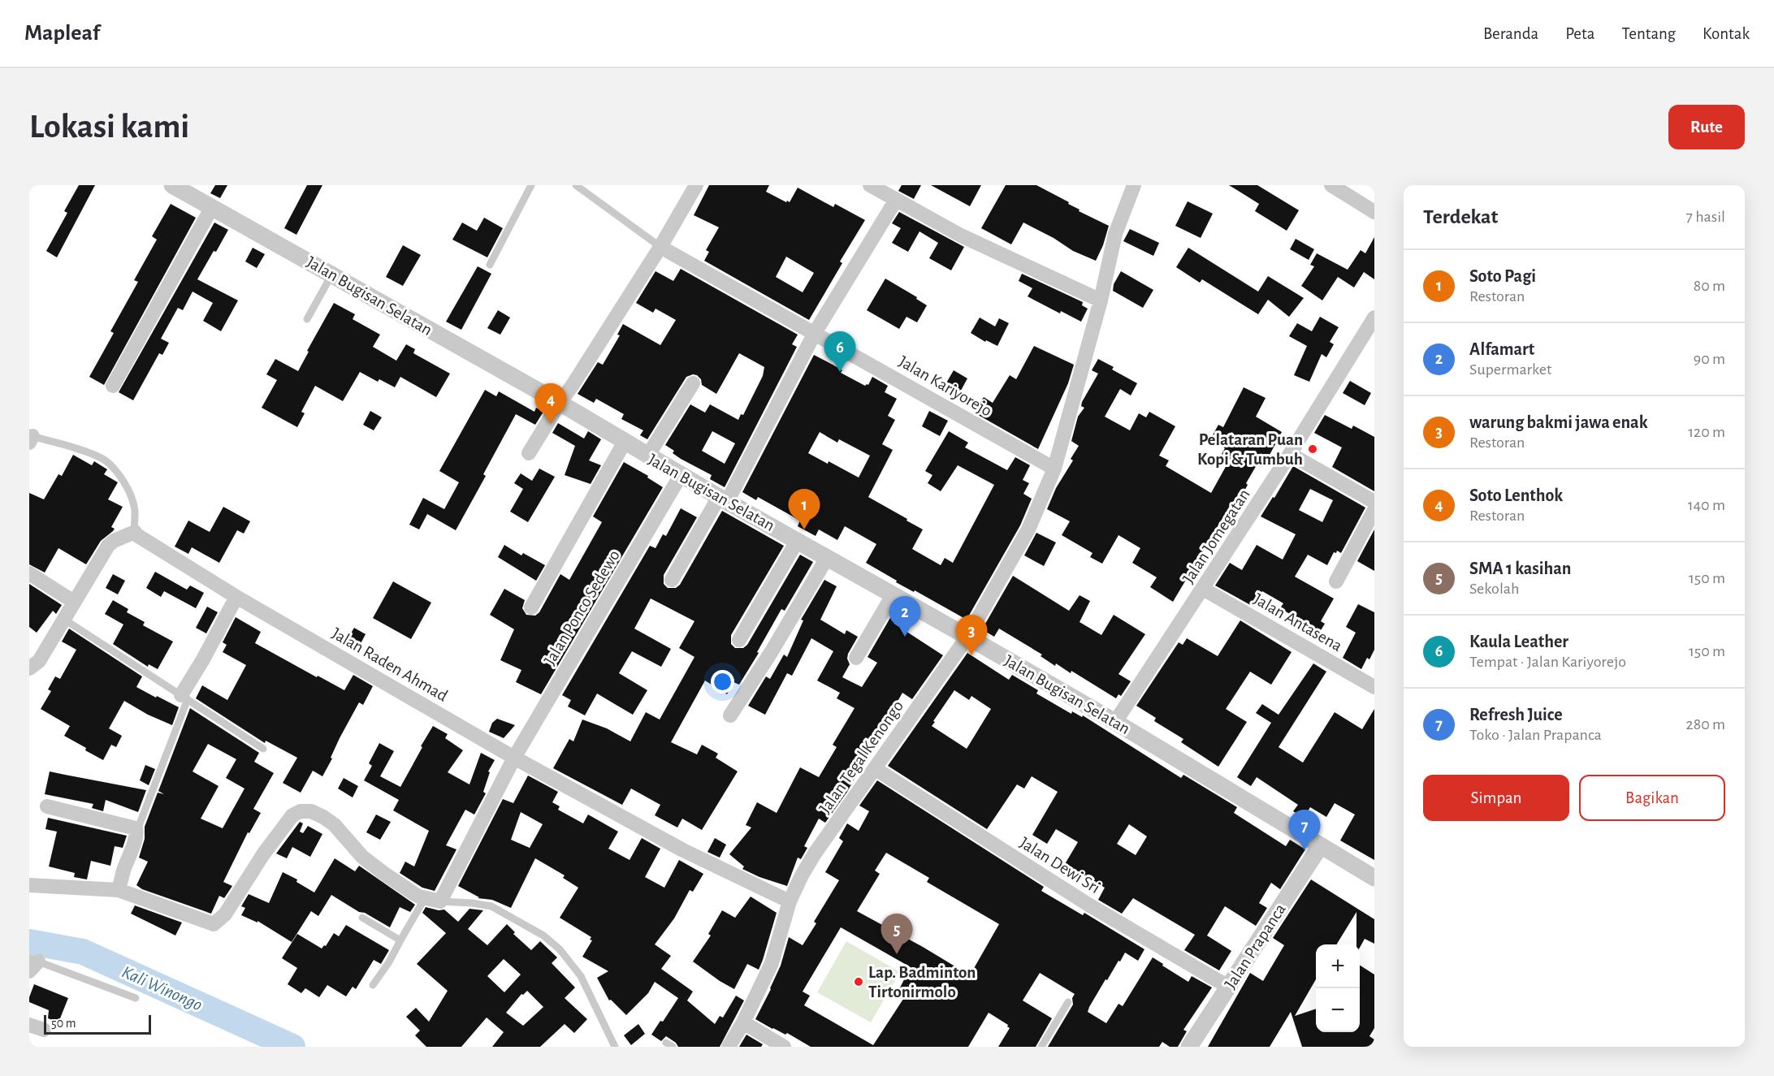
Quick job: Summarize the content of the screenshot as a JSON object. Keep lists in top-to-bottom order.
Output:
{
  "streets": {
    "street": [
      "Jalan Bugisan Selatan",
      "Jalan Kariyorejo",
      "Jalan Jomegatan",
      "Jalan Ponco Sedewo",
      "Jalan Antasena",
      "Jalan Raden Ahmad",
      "Jalan Tegal Kenongo",
      "Jalan Dewi Sri",
      "Jalan Prapanca"
    ]
  },
  "crossings": [
    ["Jalan Bugisan Selatan", "Jalan Jomegatan"],
    ["Jalan Bugisan Selatan", "Jalan Ponco Sedewo"],
    ["Jalan Bugisan Selatan", "Jalan Tegal Kenongo"],
    ["Jalan Bugisan Selatan", "Jalan Prapanca"],
    ["Jalan Jomegatan", "Jalan Antasena"],
    ["Jalan Ponco Sedewo", "Jalan Raden Ahmad"],
    ["Jalan Raden Ahmad", "Jalan Tegal Kenongo"],
    ["Jalan Tegal Kenongo", "Jalan Dewi Sri"],
    ["Jalan Dewi Sri", "Jalan Prapanca"]
  ],
  "water": ["Kali Winongo"],
  "places": ["Pelataran Puan Kopi & Tumbuh", "Lap. Badminton Tirtonirmolo"],
  "scale_bar": "50 m",
  "page": {
    "header": "Mapleaf",
    "nav": [
      "Beranda",
      "Peta",
      "Tentang",
      "Kontak"
    ],
    "buttons": [
      "Rute",
      ["Simpan", "Bagikan"]
    ],
    "title": "Lokasi kami",
    "heading": ["Terdekat", "7 hasil"],
    "list": [
      {
        "mark": "1",
        "name": "Soto Pagi",
        "note": "Restoran",
        "value": "80 m"
      },
      {
        "mark": "2",
        "name": "Alfamart",
        "note": "Supermarket",
        "value": "90 m"
      },
      {
        "mark": "3",
        "name": "warung bakmi jawa enak",
        "note": "Restoran",
        "value": "120 m"
      },
      {
        "mark": "4",
        "name": "Soto Lenthok",
        "note": "Restoran",
        "value": "140 m"
      },
      {
        "mark": "5",
        "name": "SMA 1 kasihan",
        "note": "Sekolah",
        "value": "150 m"
      },
      {
        "mark": "6",
        "name": "Kaula Leather",
        "note": "Tempat · Jalan Kariyorejo",
        "value": "150 m"
      },
      {
        "mark": "7",
        "name": "Refresh Juice",
        "note": "Toko · Jalan Prapanca",
        "value": "280 m"
      }
    ],
    "pins": [
      "6",
      "4",
      "1",
      "2",
      "3",
      "7",
      "5"
    ],
    "map_buttons": ["+", "−"],
    "scale": "50 m"
  }
}
